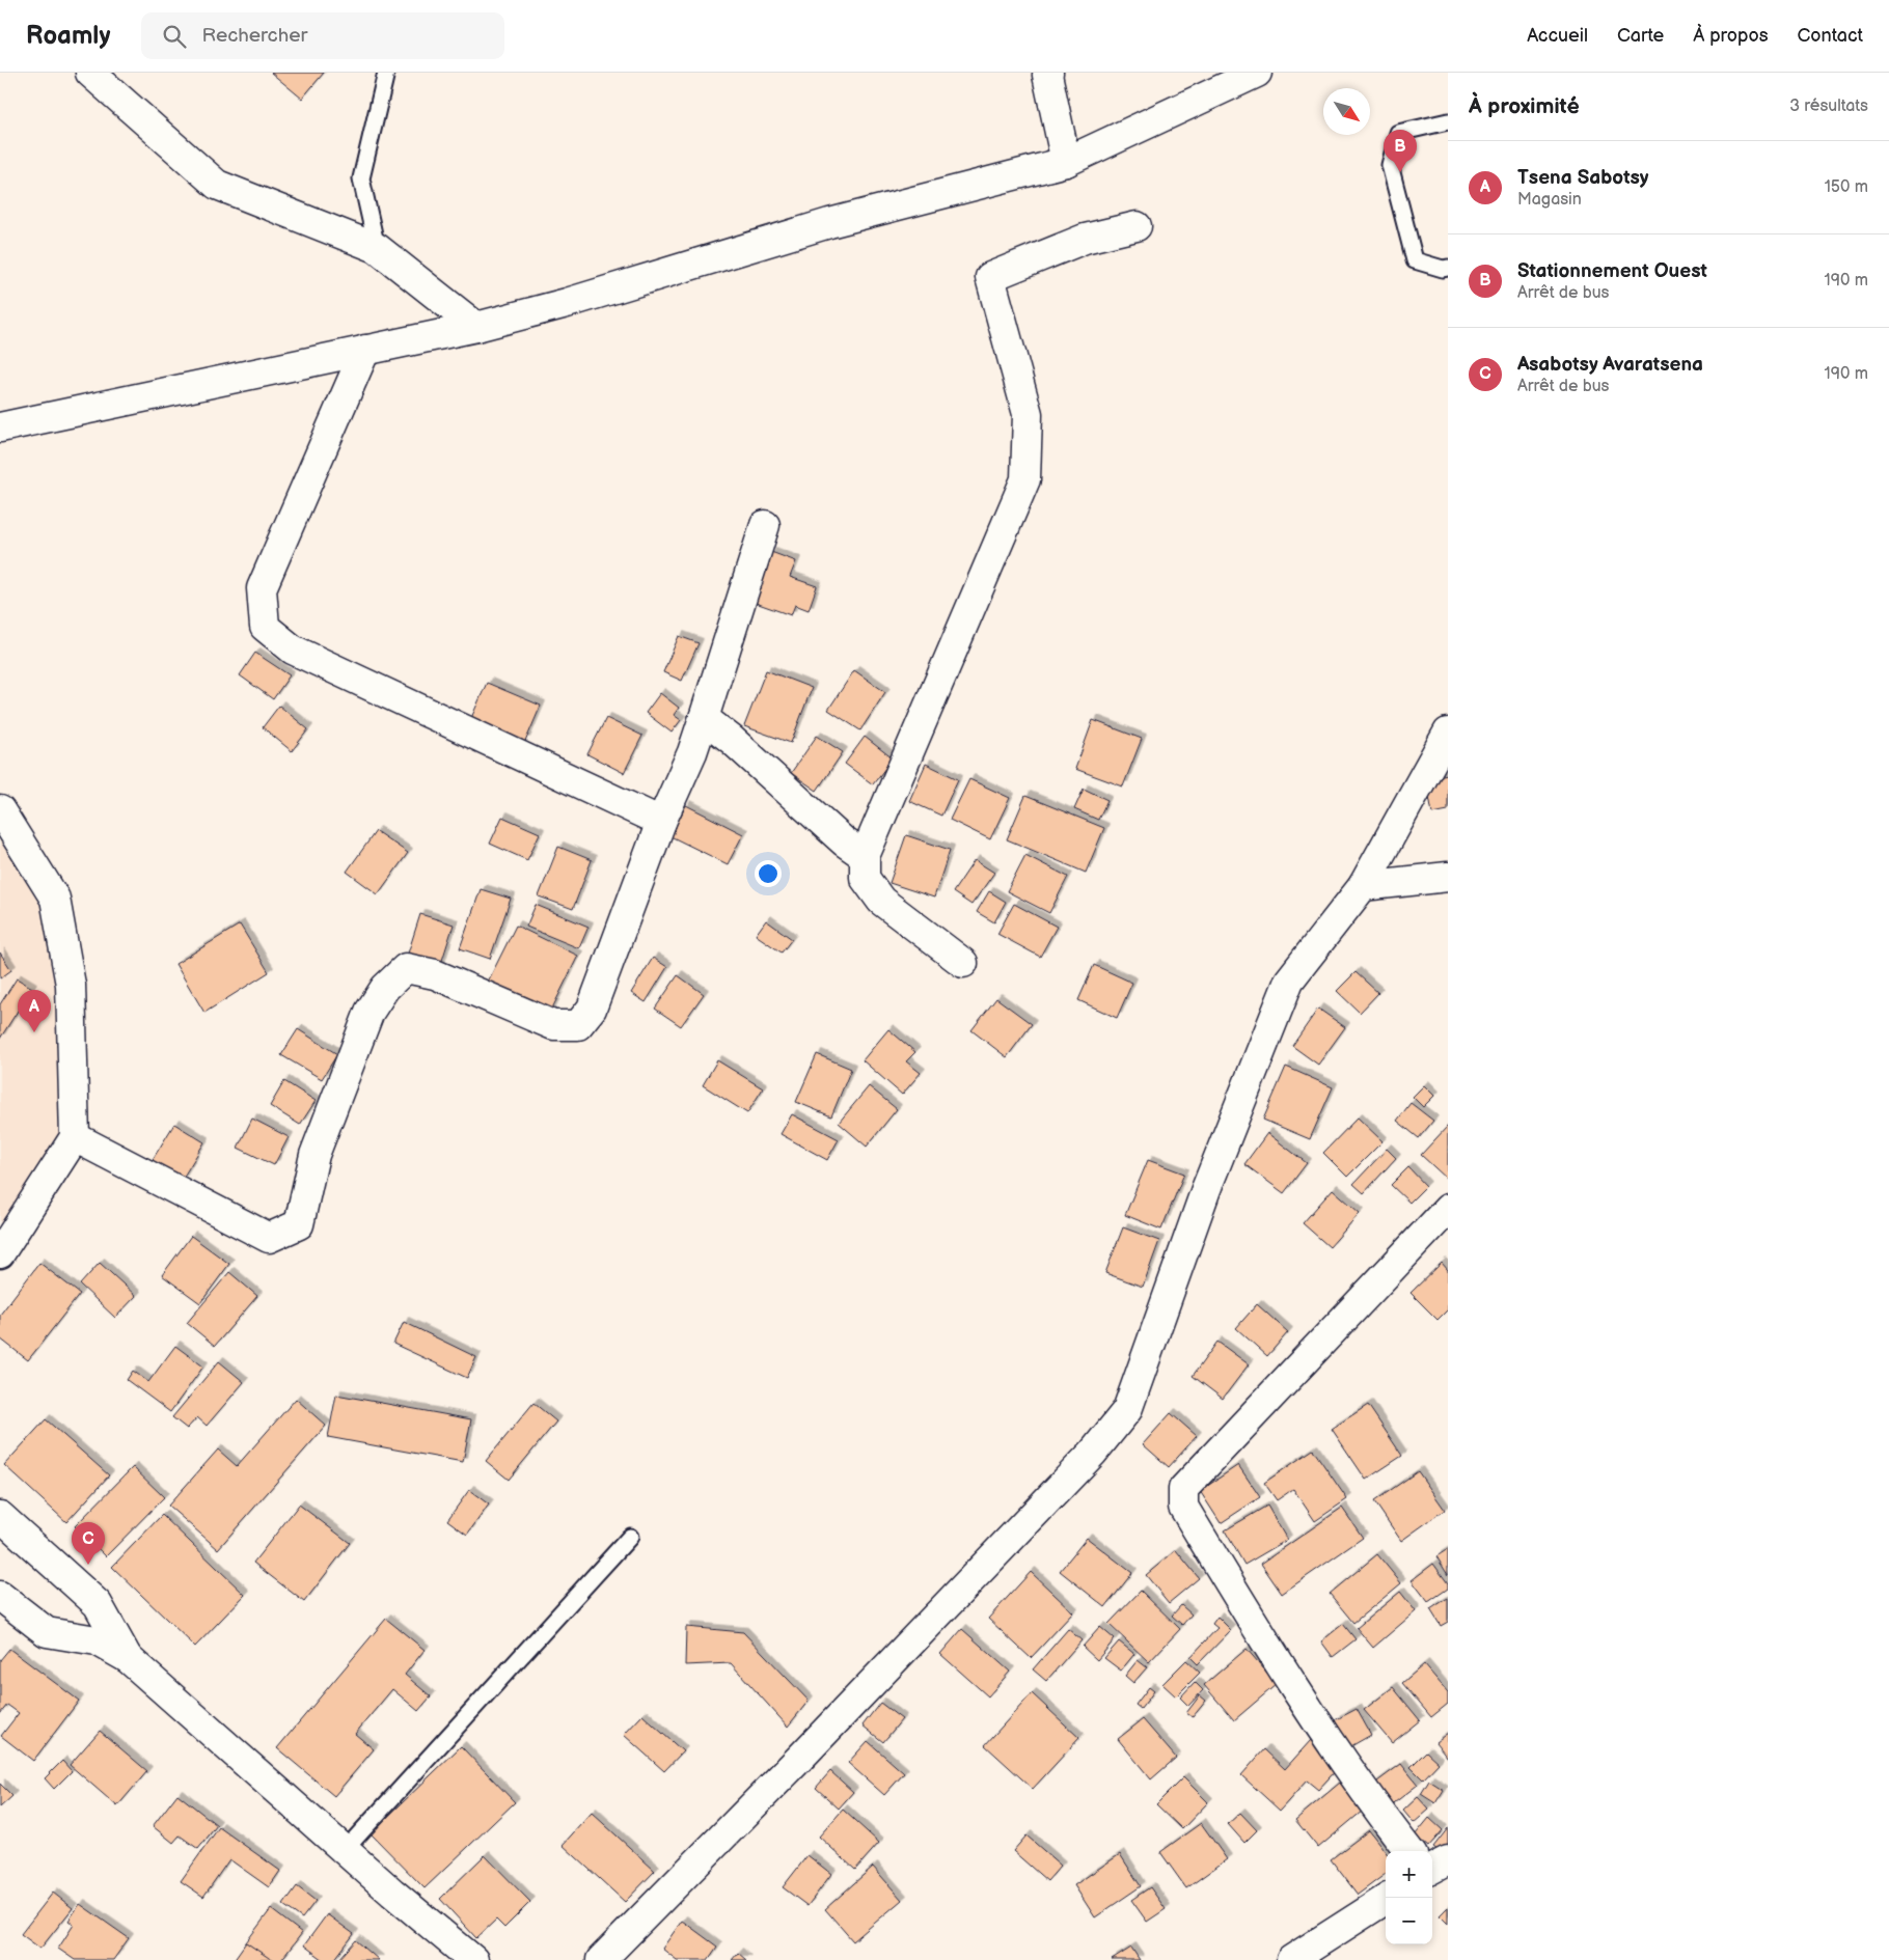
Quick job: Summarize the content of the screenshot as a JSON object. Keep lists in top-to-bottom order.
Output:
{
  "north": "bottom right",
  "page": {
    "header": "Roamly",
    "search": "Rechercher",
    "nav": [
      "Accueil",
      "Carte",
      "À propos",
      "Contact"
    ],
    "heading": ["À proximité", "3 résultats"],
    "pins": ["B", "A", "C"],
    "list": [
      {
        "mark": "A",
        "name": "Tsena Sabotsy",
        "note": "Magasin",
        "value": "150 m"
      },
      {
        "mark": "B",
        "name": "Stationnement Ouest",
        "note": "Arrêt de bus",
        "value": "190 m"
      },
      {
        "mark": "C",
        "name": "Asabotsy Avaratsena",
        "note": "Arrêt de bus",
        "value": "190 m"
      }
    ],
    "map_buttons": ["+", "−"]
  }
}
